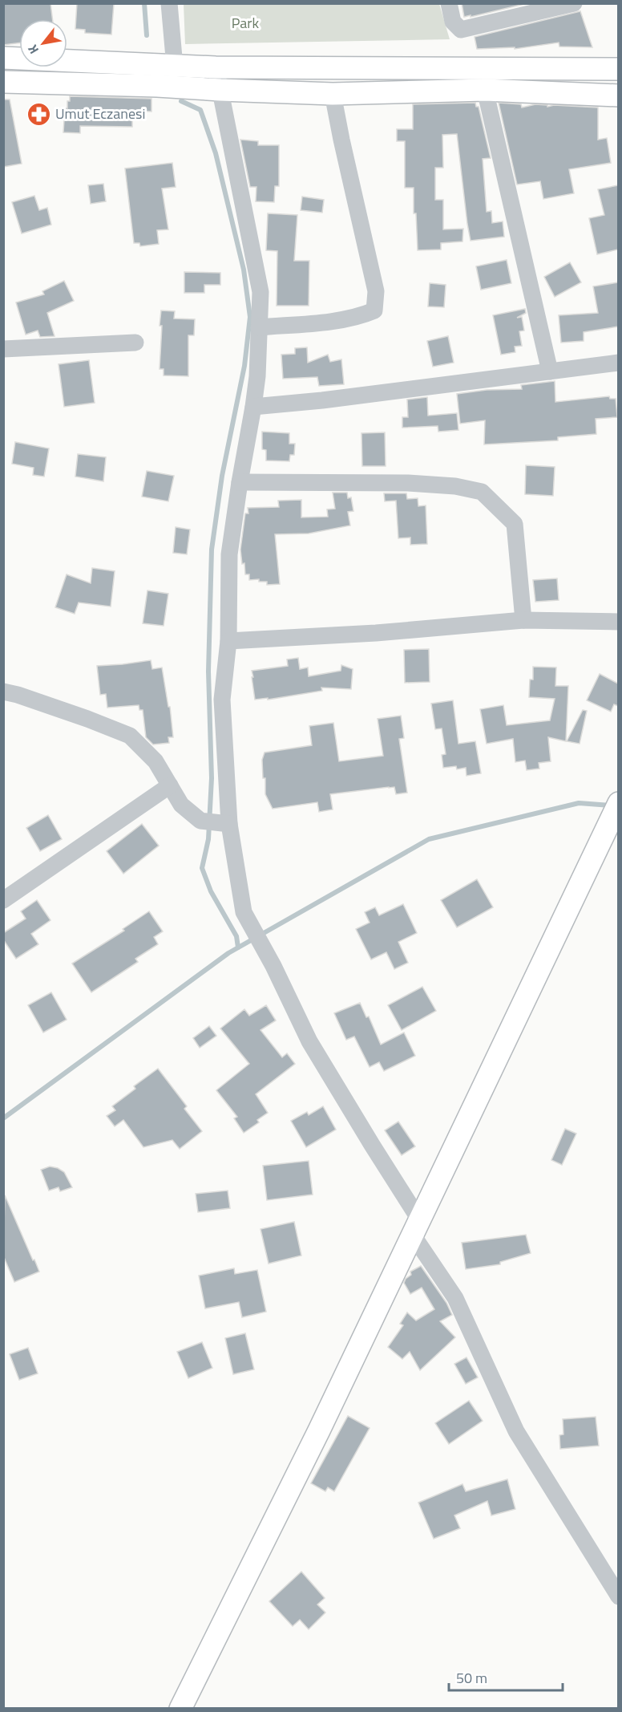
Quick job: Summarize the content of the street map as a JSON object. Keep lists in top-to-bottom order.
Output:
{
  "parks": ["Park"],
  "places": {
    "pharmacy": ["Umut Eczanesi"]
  },
  "scale_bar": "50 m",
  "north": "bottom left"
}
